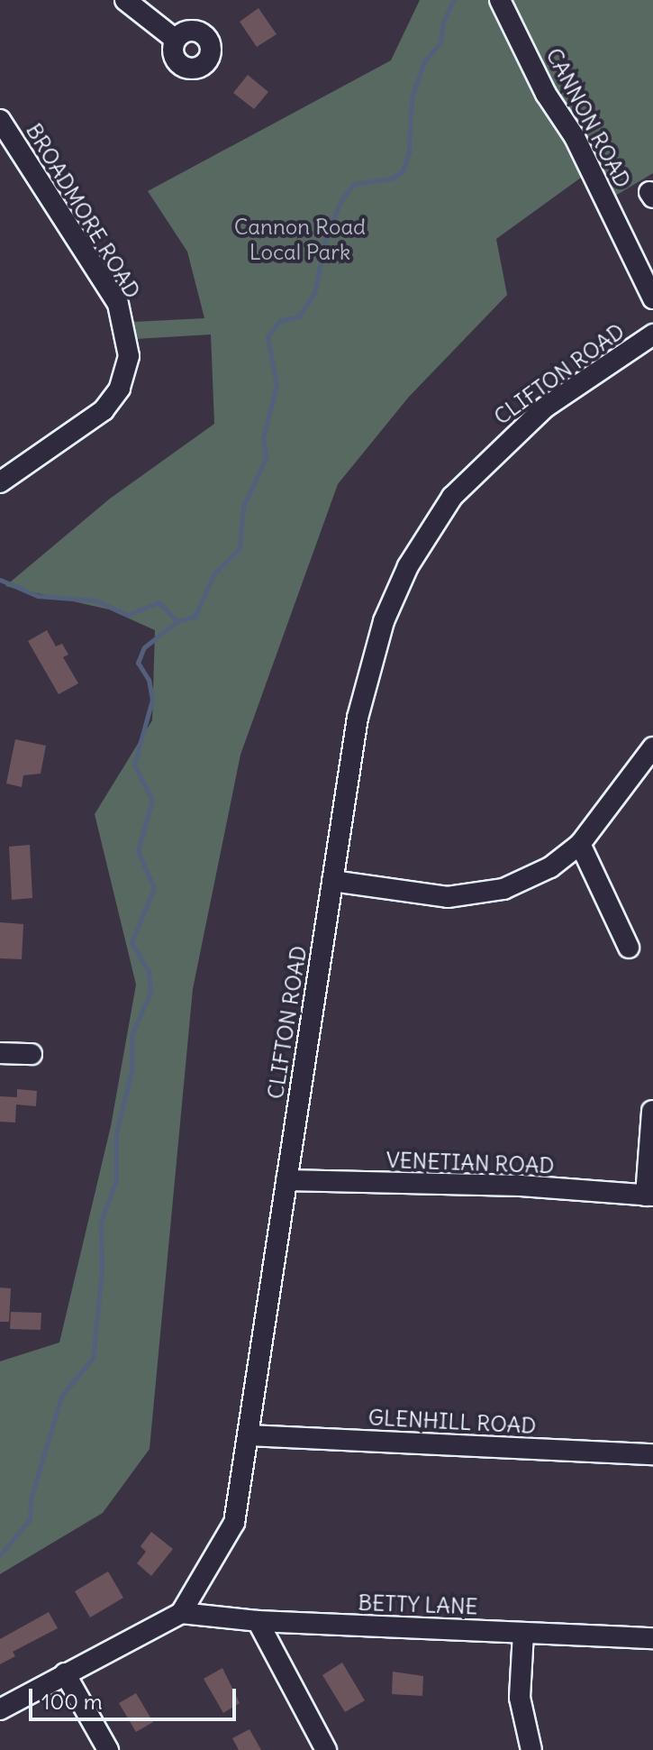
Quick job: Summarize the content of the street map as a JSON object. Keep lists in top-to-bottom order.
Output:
{
  "streets": {
    "street": [
      "CANNON ROAD",
      "BROADMORE ROAD",
      "CLIFTON ROAD",
      "VENETIAN ROAD",
      "GLENHILL ROAD",
      "BETTY LANE"
    ]
  },
  "crossings": [
    ["CLIFTON ROAD", "VENETIAN ROAD"],
    ["CLIFTON ROAD", "GLENHILL ROAD"],
    ["CLIFTON ROAD", "BETTY LANE"]
  ],
  "parks": ["Cannon Road Local Park"],
  "scale_bar": "100 m"
}
